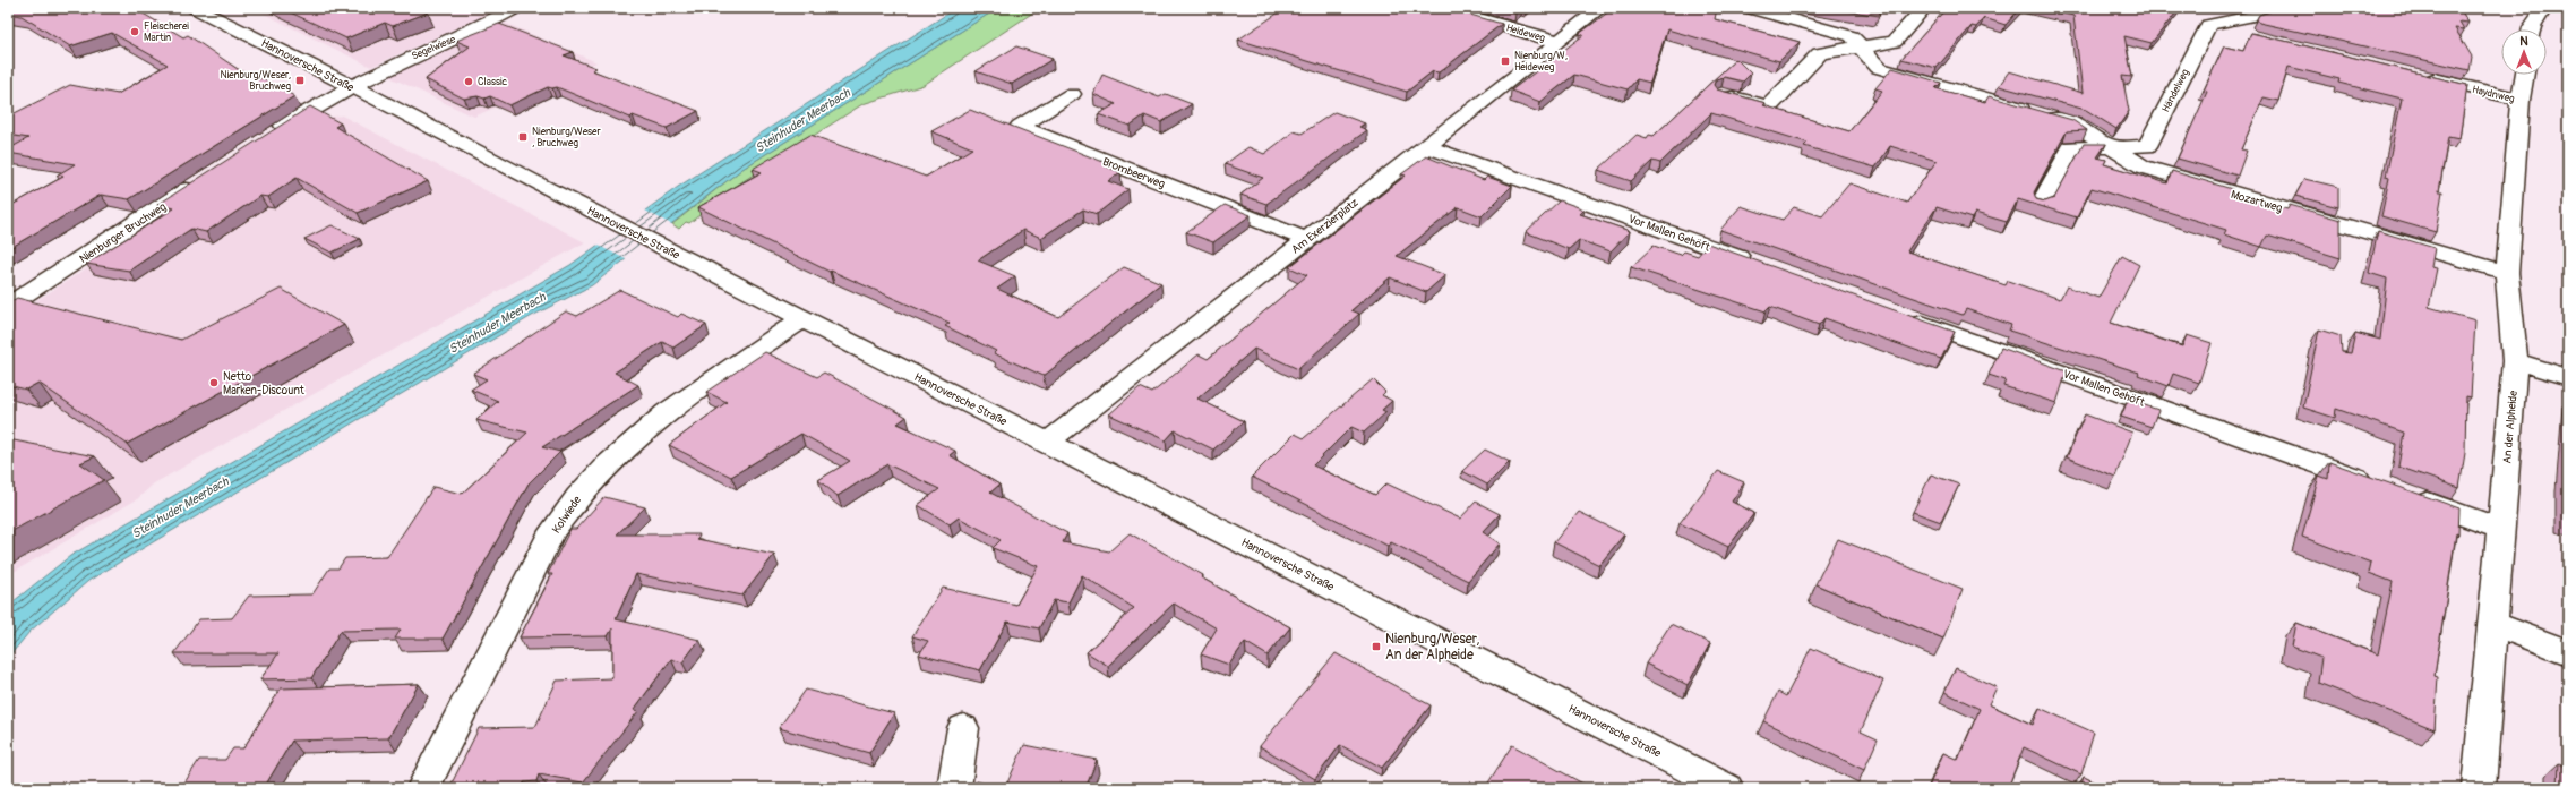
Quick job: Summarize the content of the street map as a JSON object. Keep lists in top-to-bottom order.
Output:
{
  "streets": {
    "street": [
      "Heideweg",
      "Segelwiese",
      "Hannoversche Straße",
      "Händelweg",
      "Haydnweg",
      "Brombeerweg",
      "Mozartweg",
      "Am Exerzierplatz",
      "Nienburger Bruchweg",
      "Vor Mallen Gehöft",
      "An der Alpheide",
      "Kolwiede"
    ]
  },
  "crossings": [
    ["Heideweg", "Am Exerzierplatz"],
    ["Segelwiese", "Hannoversche Straße"],
    ["Hannoversche Straße", "Am Exerzierplatz"],
    ["Hannoversche Straße", "Kolwiede"],
    ["Händelweg", "Mozartweg"],
    ["Haydnweg", "An der Alpheide"],
    ["Brombeerweg", "Am Exerzierplatz"],
    ["Mozartweg", "An der Alpheide"],
    ["Am Exerzierplatz", "Vor Mallen Gehöft"]
  ],
  "water": ["Steinhuder Meerbach"],
  "places": {
    "other": ["Fleischerei Martin", "Classic", "Netto Marken-Discount"],
    "transit": [
      "Nienburg/W, Heideweg",
      "Nienburg/Weser, Bruchweg",
      "Nienburg/Weser , Bruchweg",
      "Nienburg/Weser, An der Alpheide"
    ]
  },
  "north": "top"
}
